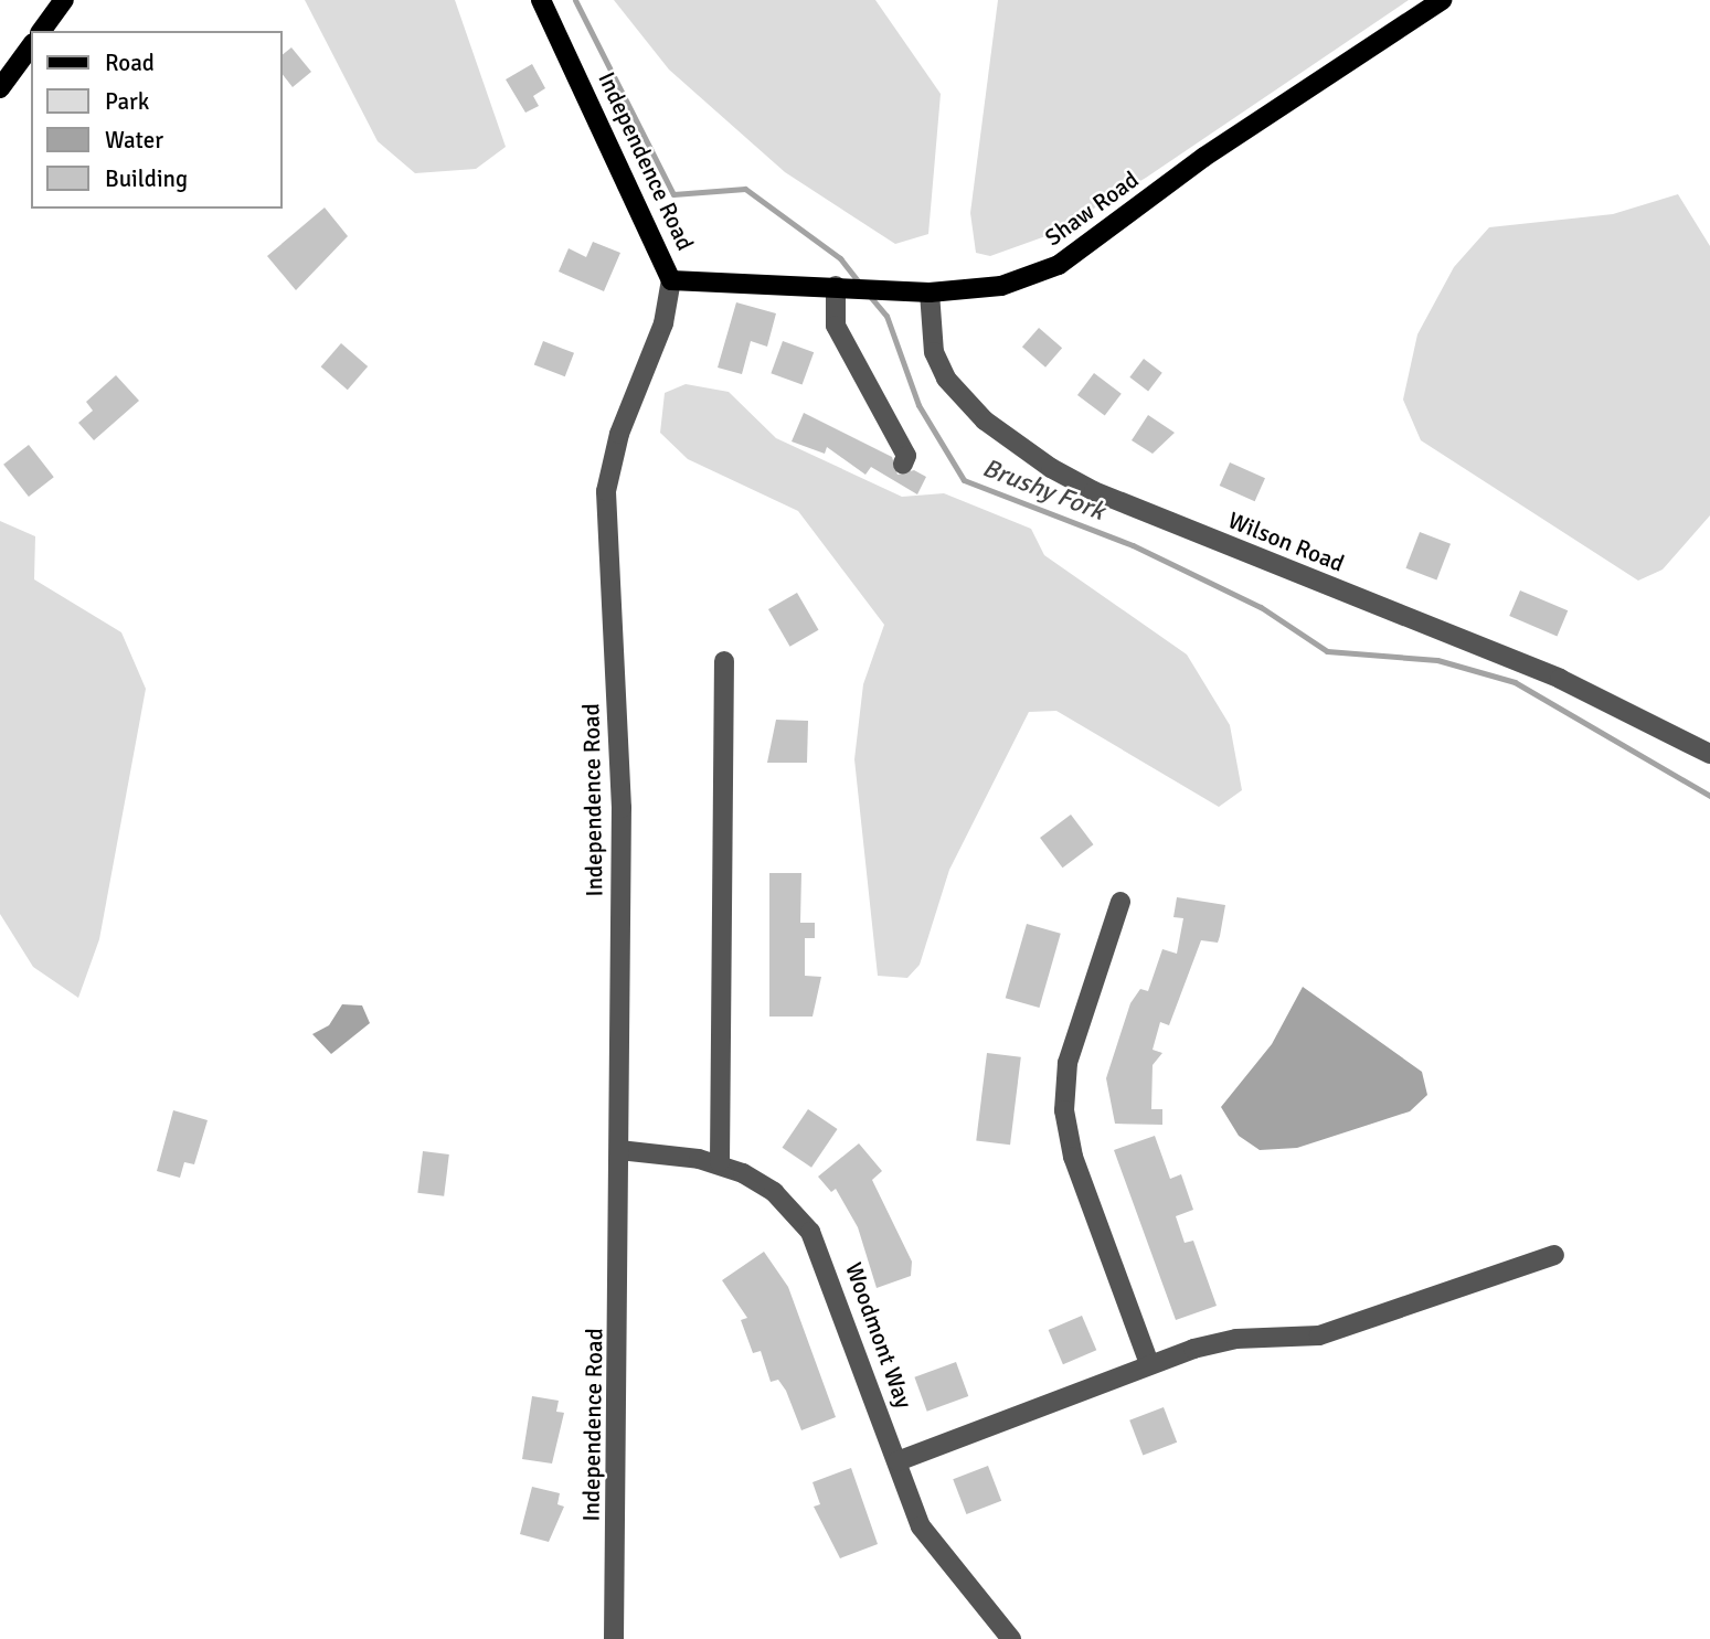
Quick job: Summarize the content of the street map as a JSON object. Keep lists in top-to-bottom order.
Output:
{
  "streets": {
    "main road": ["Independence Road", "Shaw Road"],
    "street": ["Wilson Road", "Woodmont Way"]
  },
  "crossings": [
    ["Independence Road", "Shaw Road"],
    ["Independence Road", "Woodmont Way"],
    ["Shaw Road", "Wilson Road"]
  ],
  "water": ["Brushy Fork"],
  "legend": [
    "Road",
    "Park",
    "Water",
    "Building"
  ]
}
